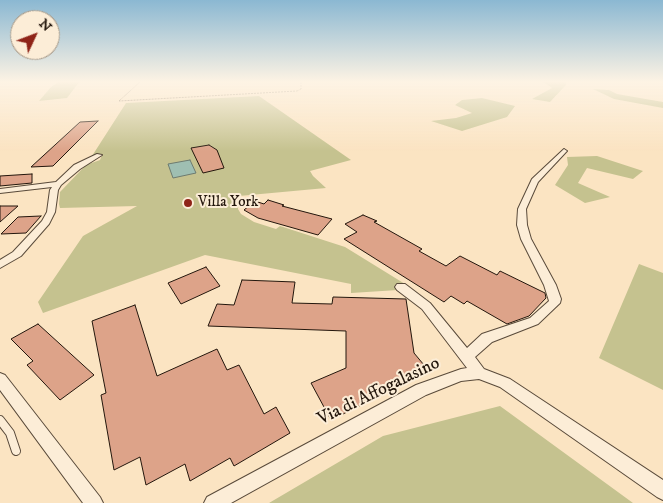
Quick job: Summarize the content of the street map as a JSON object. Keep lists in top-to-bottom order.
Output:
{
  "streets": {
    "street": ["Via di Affogalasino"]
  },
  "places": ["Villa York"],
  "north": "top right"
}
